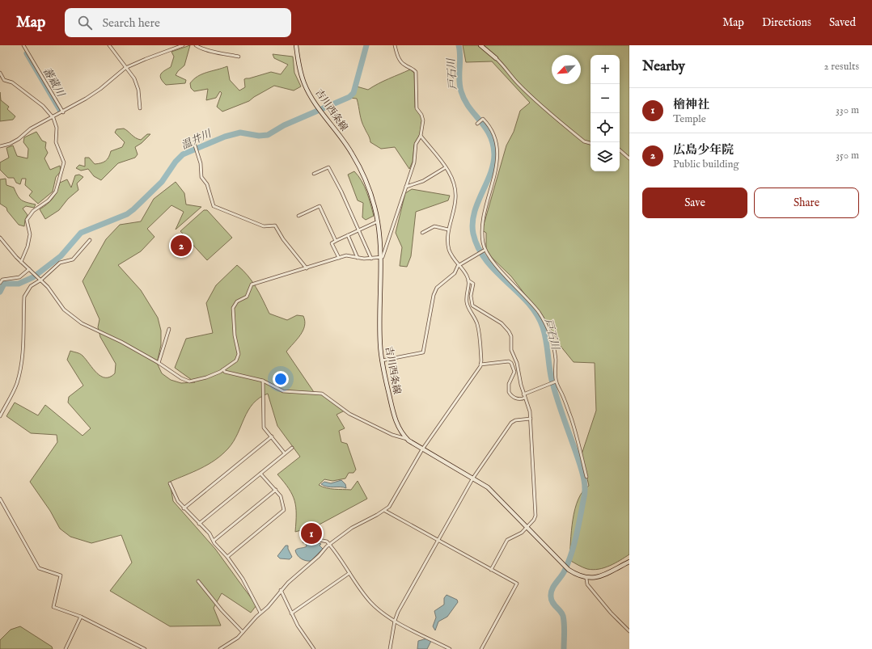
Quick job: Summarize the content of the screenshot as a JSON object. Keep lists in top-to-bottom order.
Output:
{
  "streets": {
    "main road": ["吉川西条線"]
  },
  "water": ["戸石川", "蕃蔵川", "温井川"],
  "north": "bottom left",
  "page": {
    "header": "Map",
    "search": "Search here",
    "nav": ["Map", "Directions", "Saved"],
    "heading": ["Nearby", "2 results"],
    "map_buttons": ["+", "−"],
    "list": [
      {
        "mark": "1",
        "name": "檜神社",
        "note": "Temple",
        "value": "330 m"
      },
      {
        "mark": "2",
        "name": "広島少年院",
        "note": "Public building",
        "value": "350 m"
      }
    ],
    "buttons": ["Save", "Share"],
    "pins": ["2", "1"]
  }
}
